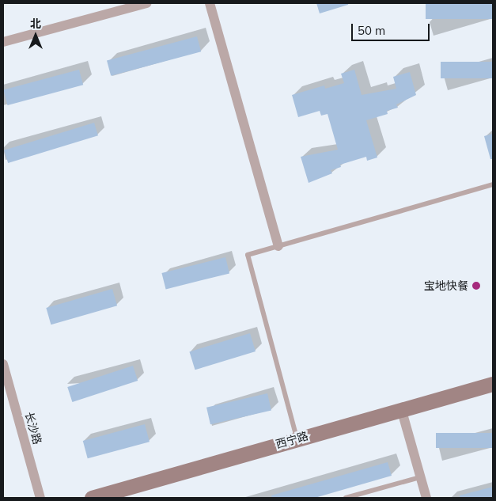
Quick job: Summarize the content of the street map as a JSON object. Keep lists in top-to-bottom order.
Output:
{
  "streets": {
    "street": ["长沙路", "西宁路"]
  },
  "places": ["宝地快餐"],
  "scale_bar": "50 m",
  "north": "top"
}
